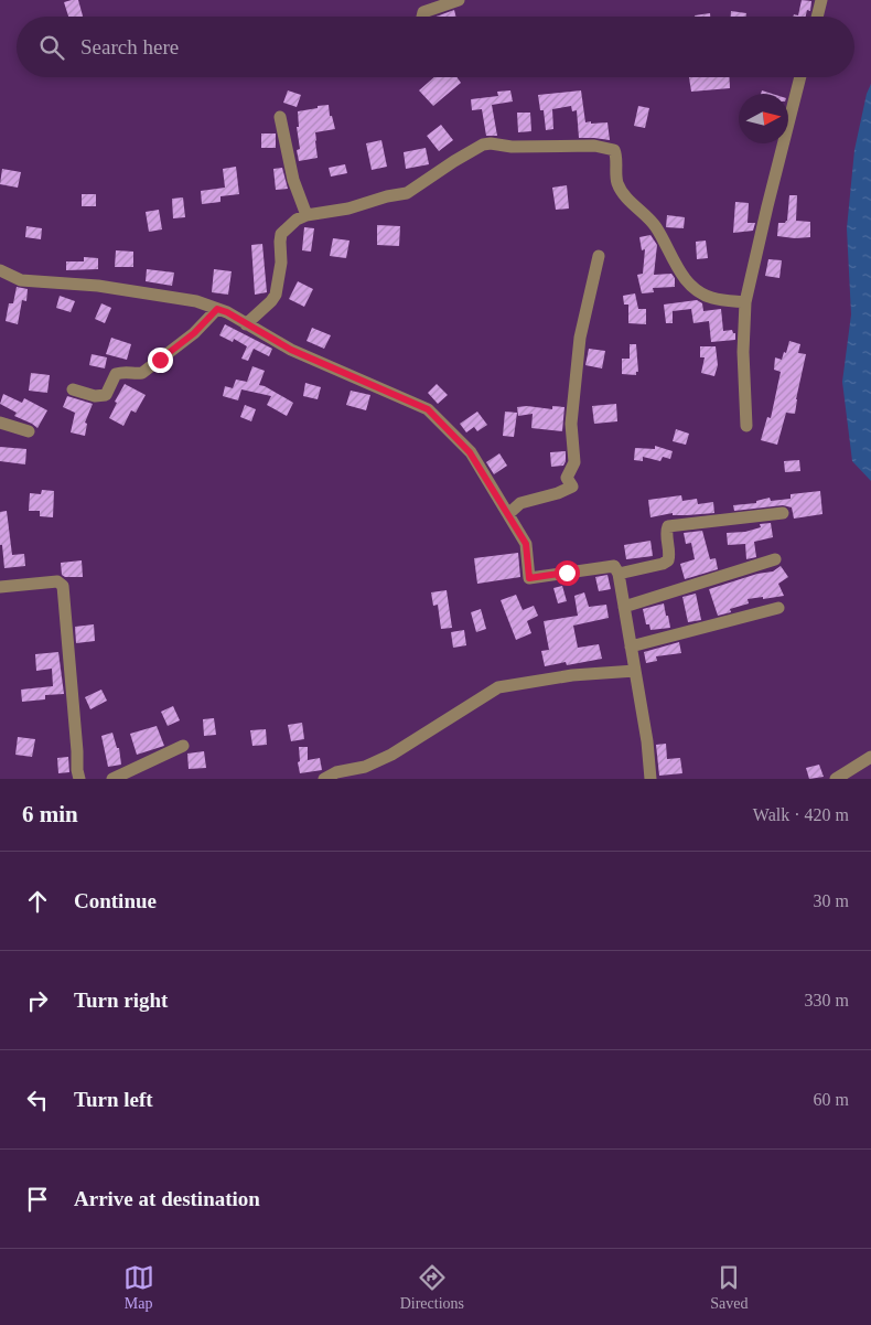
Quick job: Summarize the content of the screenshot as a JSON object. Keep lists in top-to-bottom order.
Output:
{
  "north": "right",
  "page": {
    "search": "Search here",
    "heading": ["6 min", "Walk · 420 m"],
    "list": [
      ["Continue", "30 m"],
      ["Turn right", "330 m"],
      ["Turn left", "60 m"],
      "Arrive at destination"
    ],
    "nav": ["Map", "Directions", "Saved"]
  }
}
